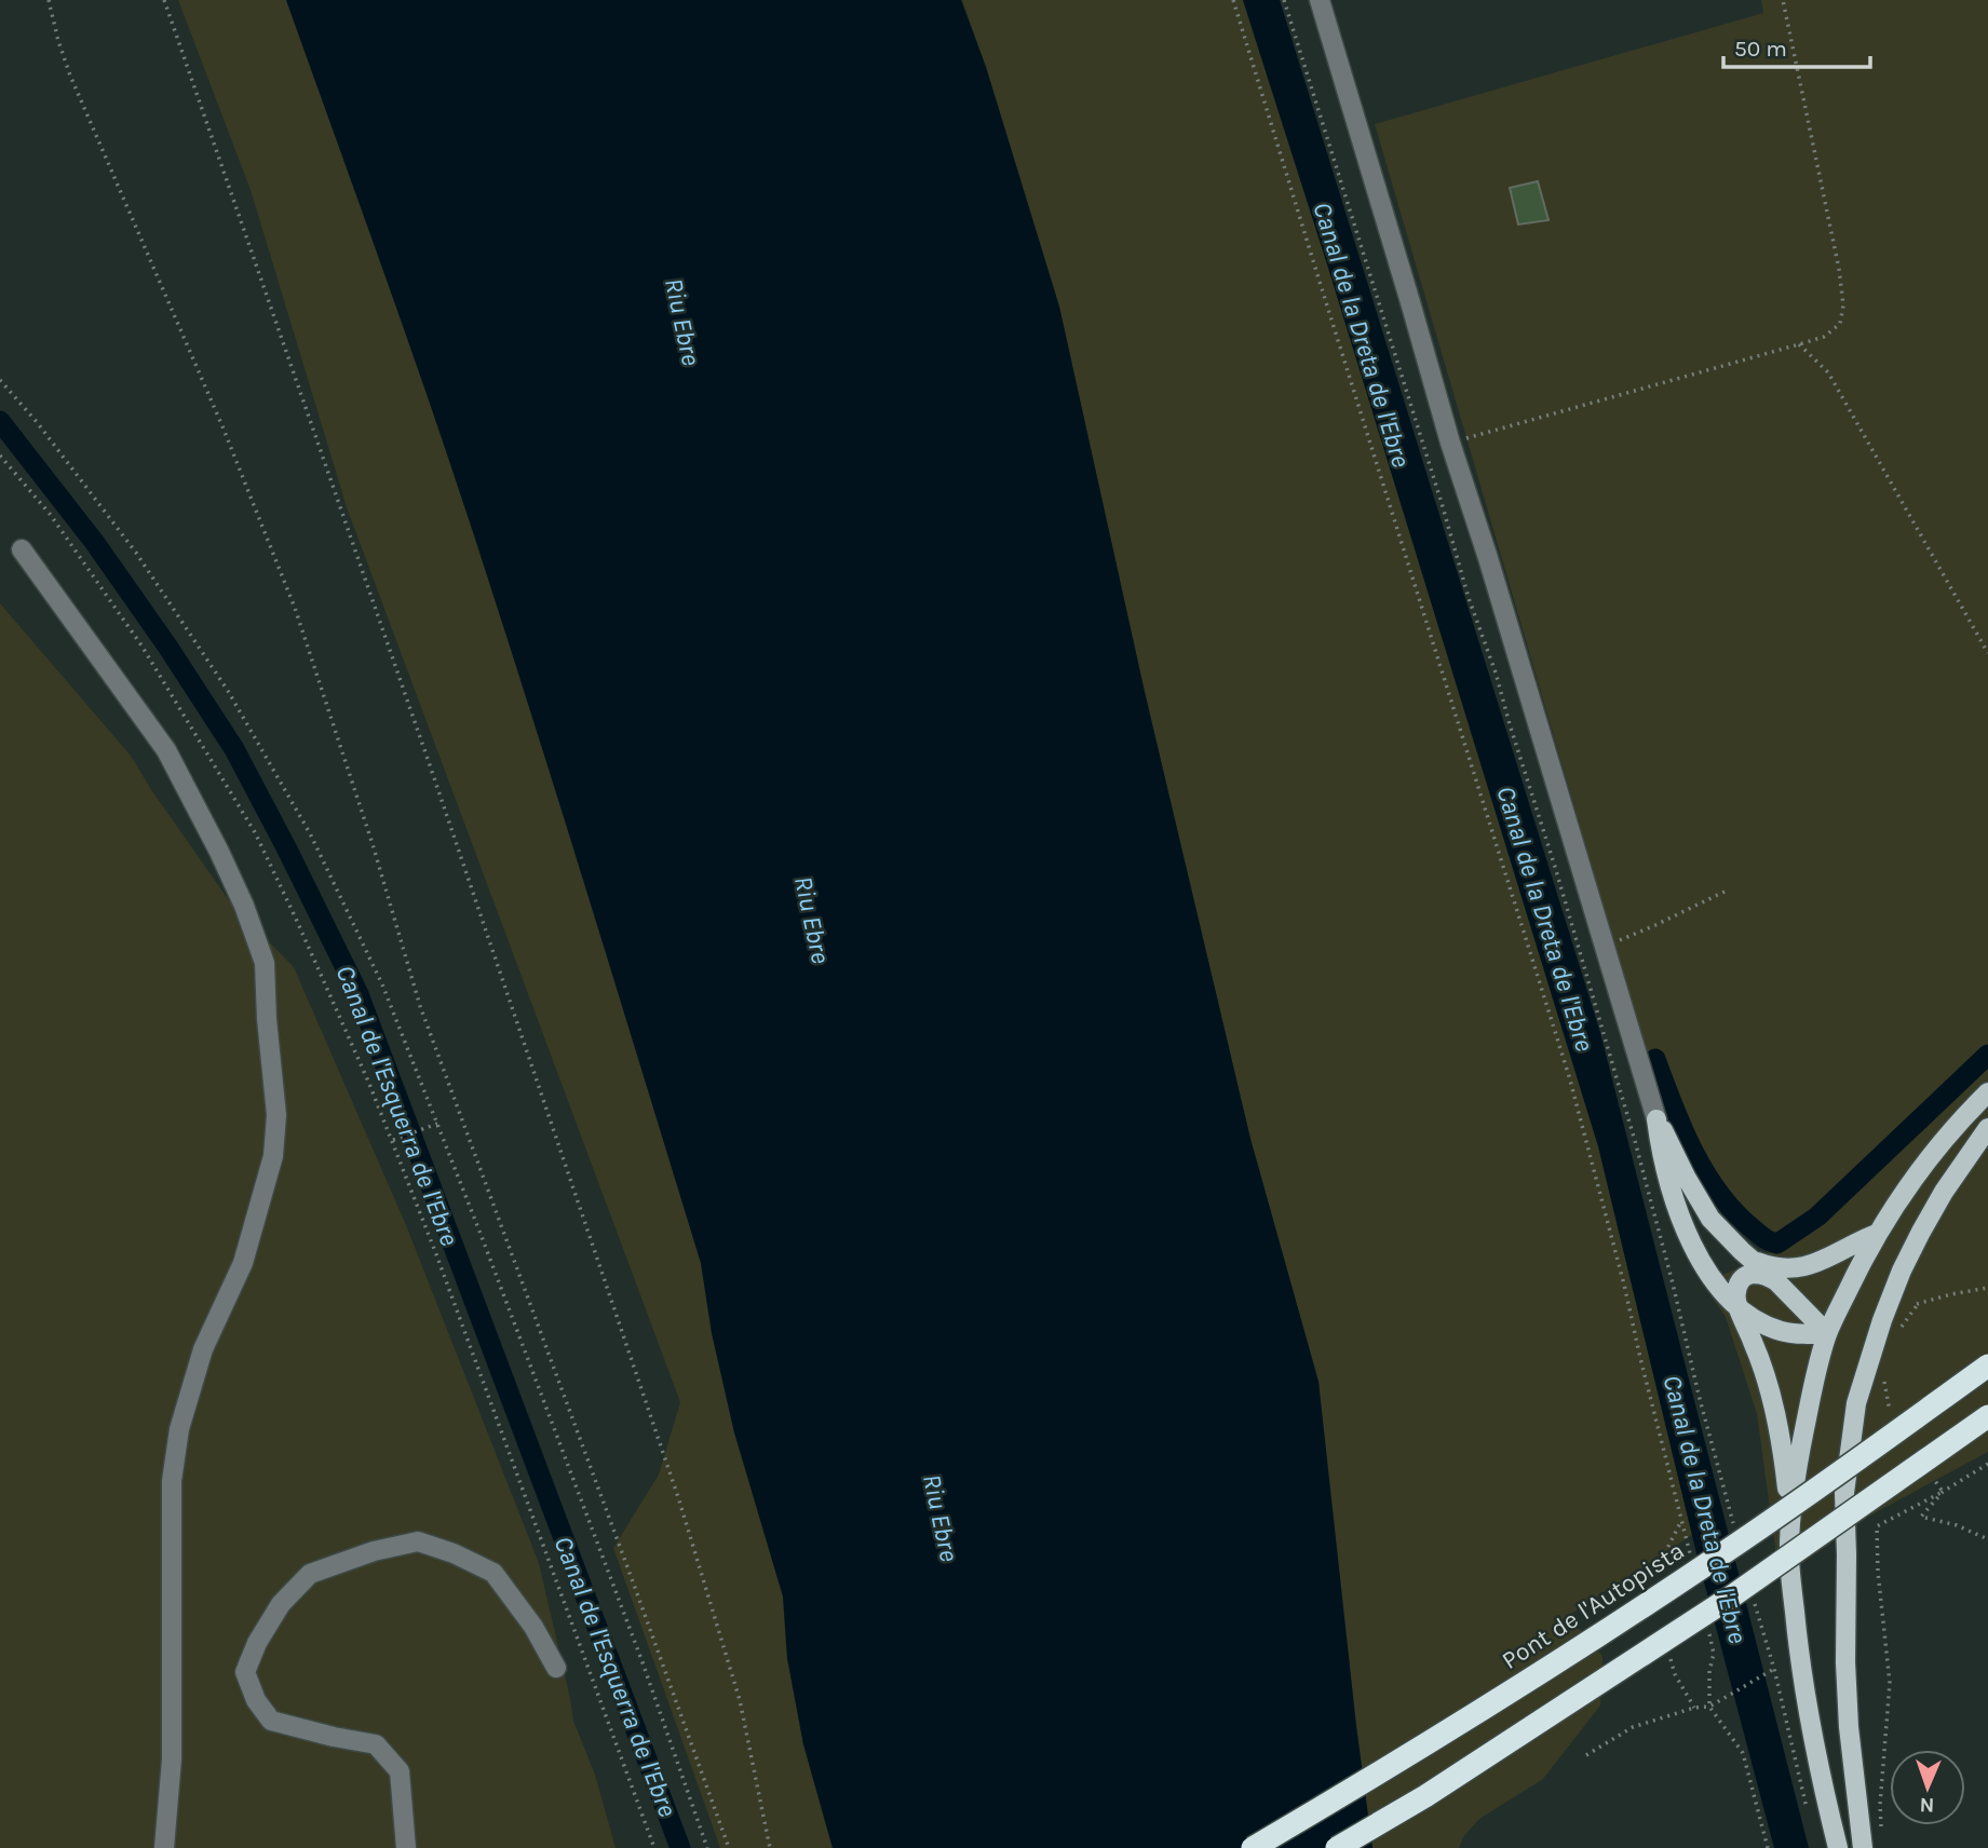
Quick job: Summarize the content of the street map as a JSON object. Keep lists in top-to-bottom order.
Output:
{
  "streets": {
    "highway": ["Pont de l'Autopista"]
  },
  "water": ["Riu Ebre", "Canal de la Dreta de l'Ebre", "Canal de l'Esquerra de l'Ebre"],
  "scale_bar": "50 m",
  "north": "bottom"
}
